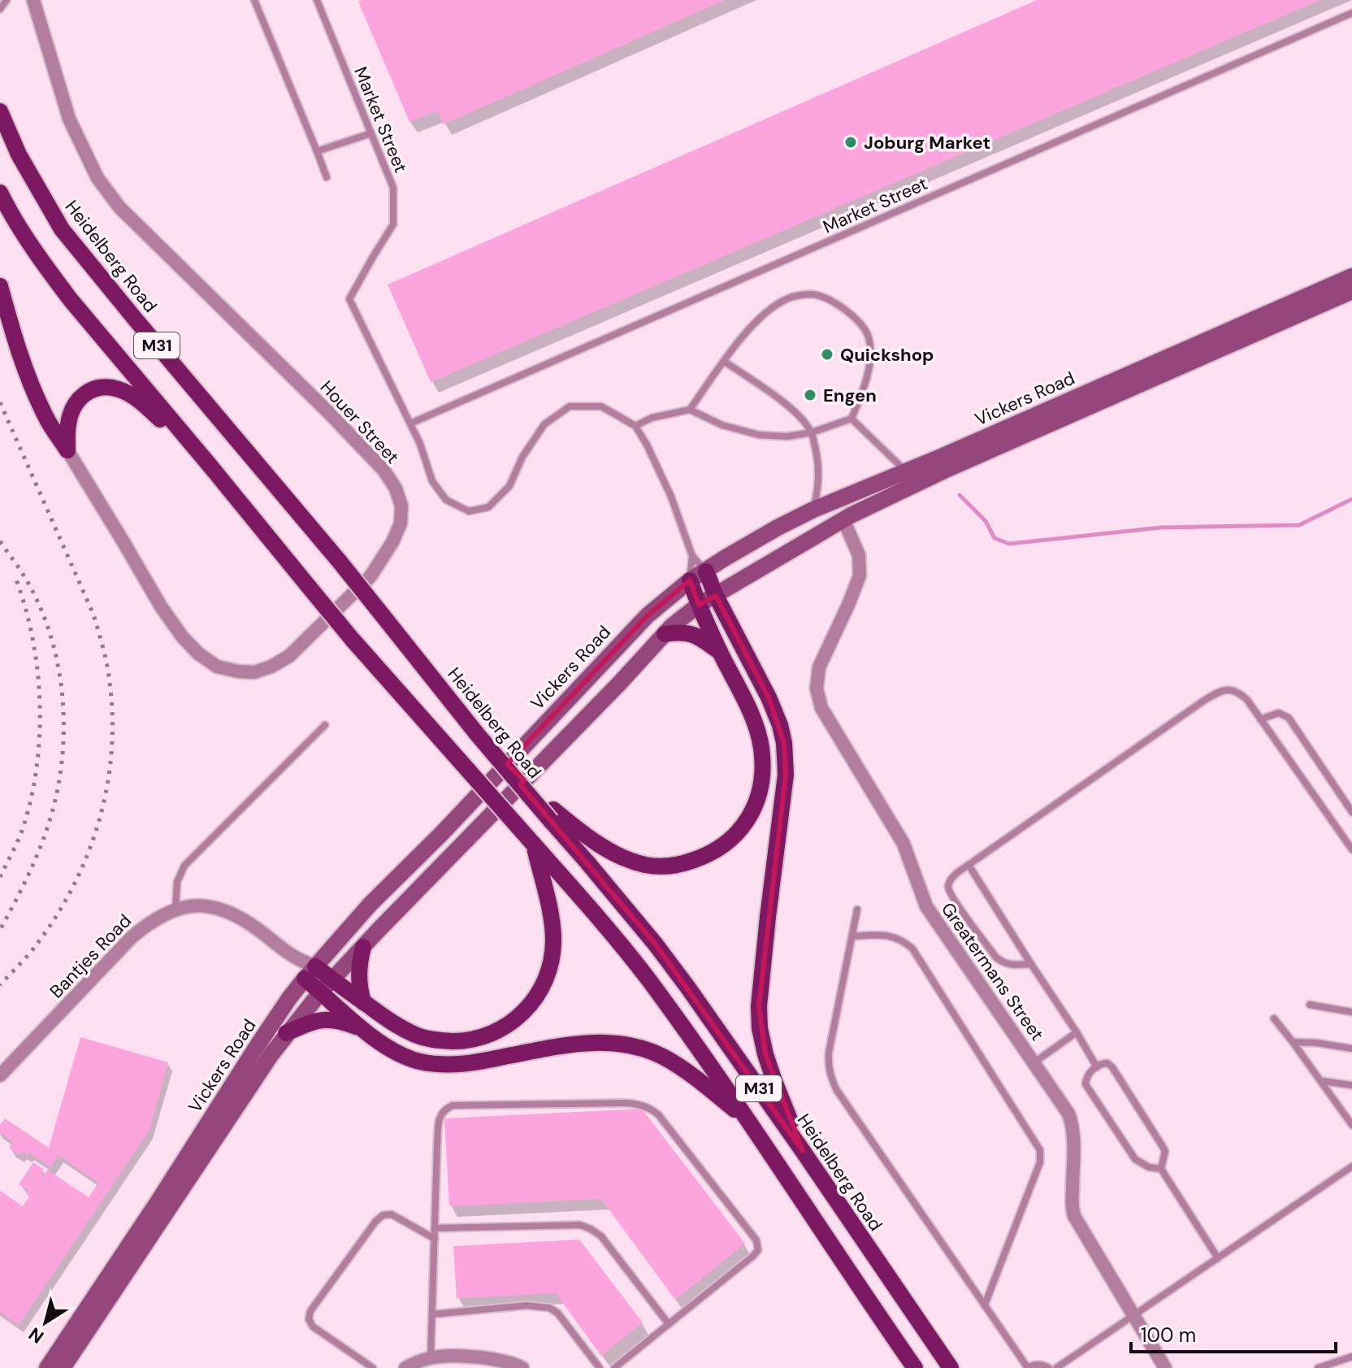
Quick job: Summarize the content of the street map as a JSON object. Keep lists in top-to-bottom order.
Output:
{
  "streets": {
    "main road": ["Heidelberg Road", "M31", "Vickers Road"],
    "street": ["Houer Street", "Bantjes Road", "Greatermans Street"],
    "lane": ["Market Street"]
  },
  "crossings": [
    ["Vickers Road", "Bantjes Road"],
    ["Vickers Road", "Greatermans Street"]
  ],
  "places": ["Joburg Market", "Quickshop", "Engen"],
  "scale_bar": "100 m",
  "north": "bottom left"
}
